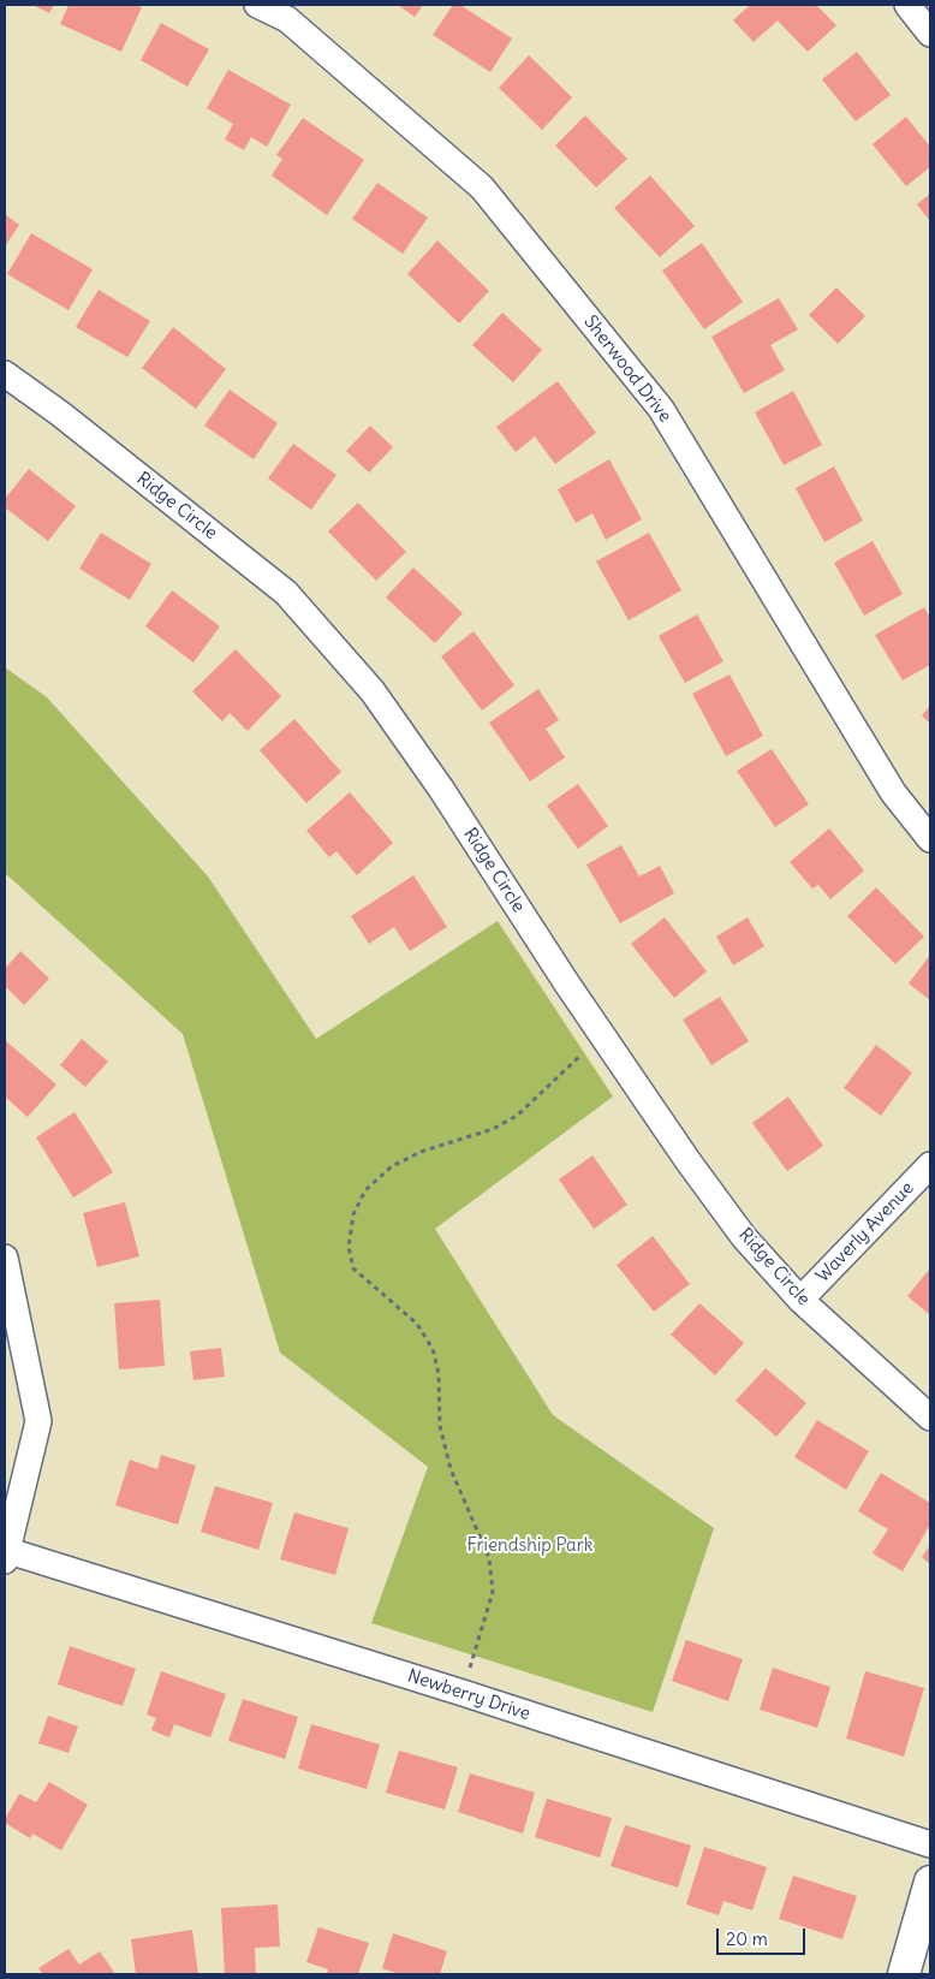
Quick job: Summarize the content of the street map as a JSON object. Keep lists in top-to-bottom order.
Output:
{
  "streets": {
    "street": [
      "Sherwood Drive",
      "Ridge Circle",
      "Waverly Avenue",
      "Newberry Drive"
    ]
  },
  "crossings": [
    ["Ridge Circle", "Waverly Avenue"]
  ],
  "parks": ["Friendship Park"],
  "scale_bar": "20 m"
}
